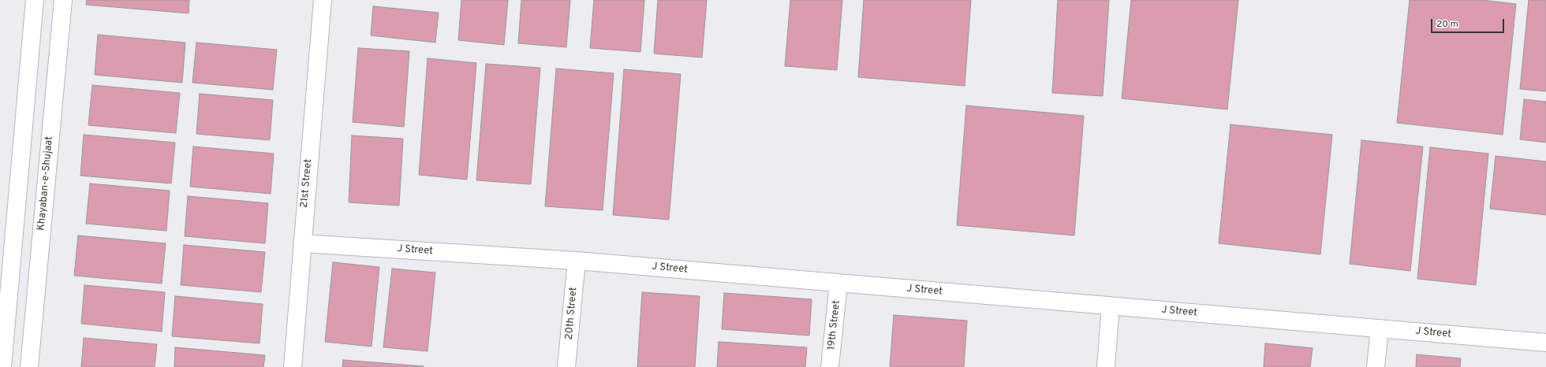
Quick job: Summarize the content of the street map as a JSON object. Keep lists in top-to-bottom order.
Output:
{
  "streets": {
    "street": [
      "Khayaban-e-Shujaat",
      "21st Street",
      "J Street",
      "20th Street",
      "19th Street"
    ]
  },
  "crossings": [
    ["21st Street", "J Street"],
    ["J Street", "20th Street"],
    ["J Street", "19th Street"]
  ],
  "scale_bar": "20 m"
}
